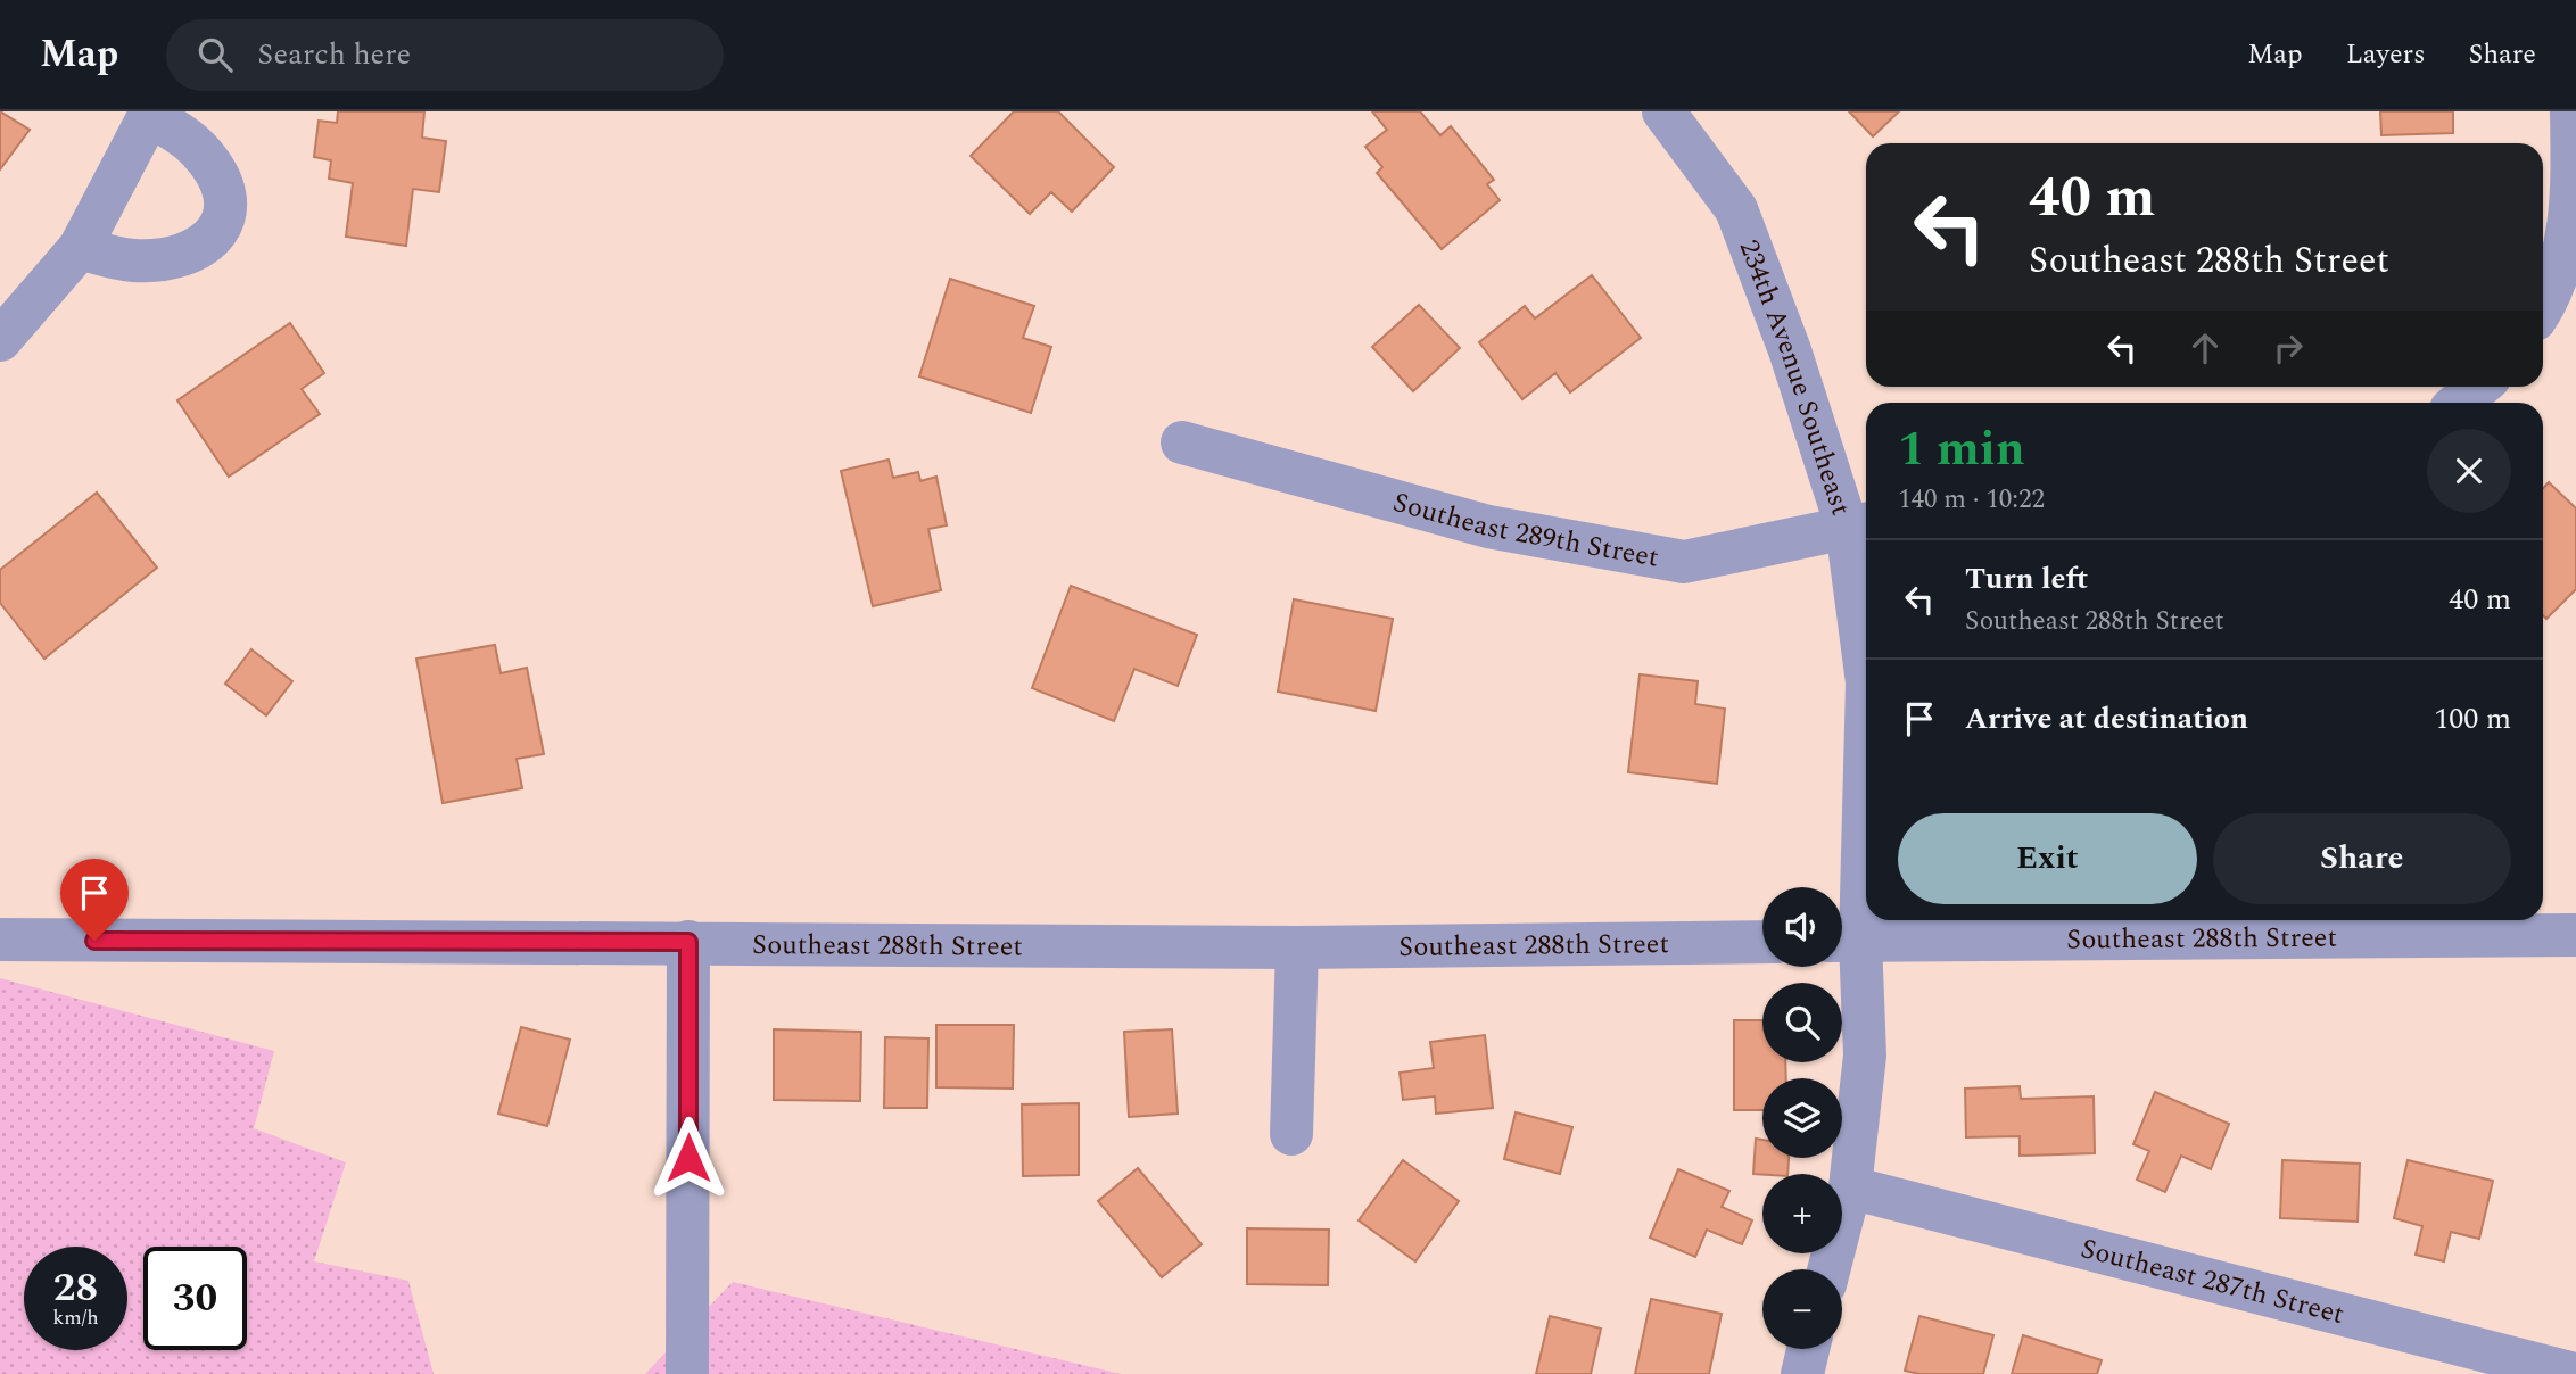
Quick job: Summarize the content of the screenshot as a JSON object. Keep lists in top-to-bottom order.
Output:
{
  "streets": {
    "street": [
      "234th Avenue Southeast",
      "Southeast 289th Street",
      "Southeast 288th Street",
      "Southeast 287th Street"
    ]
  },
  "crossings": [
    ["234th Avenue Southeast", "Southeast 289th Street"],
    ["234th Avenue Southeast", "Southeast 288th Street"],
    ["234th Avenue Southeast", "Southeast 287th Street"]
  ],
  "page": {
    "header": "Map",
    "search": "Search here",
    "nav": ["Map", "Layers", "Share"],
    "turn": ["40 m", "Southeast 288th Street"],
    "heading": ["1 min", "140 m · 10:22"],
    "list": [
      {
        "name": "Turn left",
        "note": "Southeast 288th Street",
        "value": "40 m"
      },
      {
        "name": "Arrive at destination",
        "value": "100 m"
      }
    ],
    "buttons": ["Exit", "Share"],
    "map_buttons": ["+", "−"],
    "speed": "28 km/h",
    "limit": "30"
  }
}
